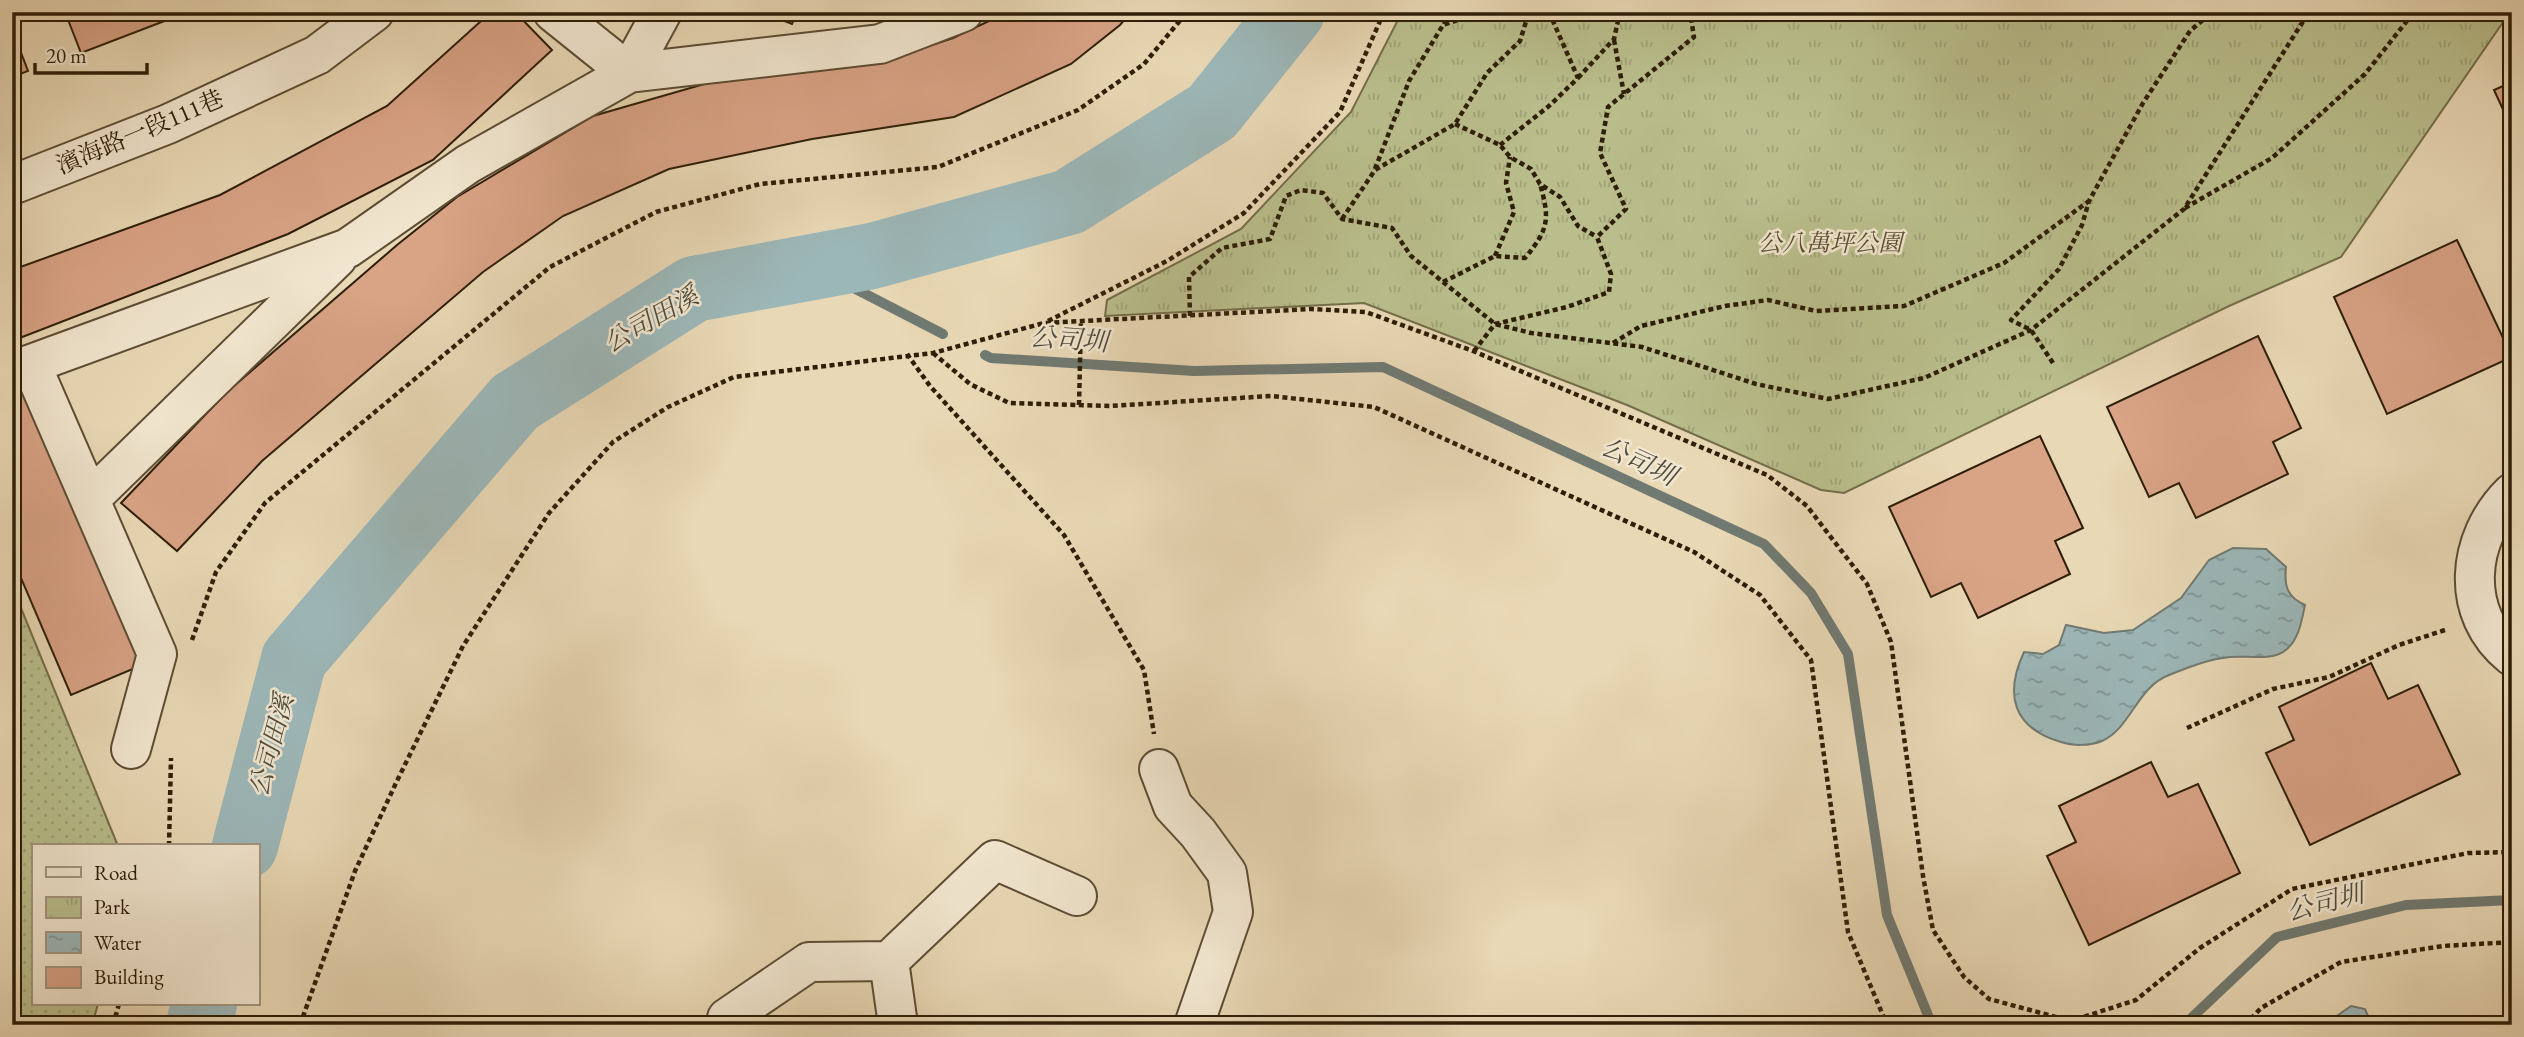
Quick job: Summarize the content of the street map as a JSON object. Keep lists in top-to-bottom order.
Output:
{
  "streets": {
    "street": ["濱海路一段111巷"]
  },
  "water": ["公司田溪", "公司圳"],
  "parks": ["公八萬坪公園"],
  "legend": [
    "Road",
    "Park",
    "Water",
    "Building"
  ],
  "scale_bar": "20 m"
}
